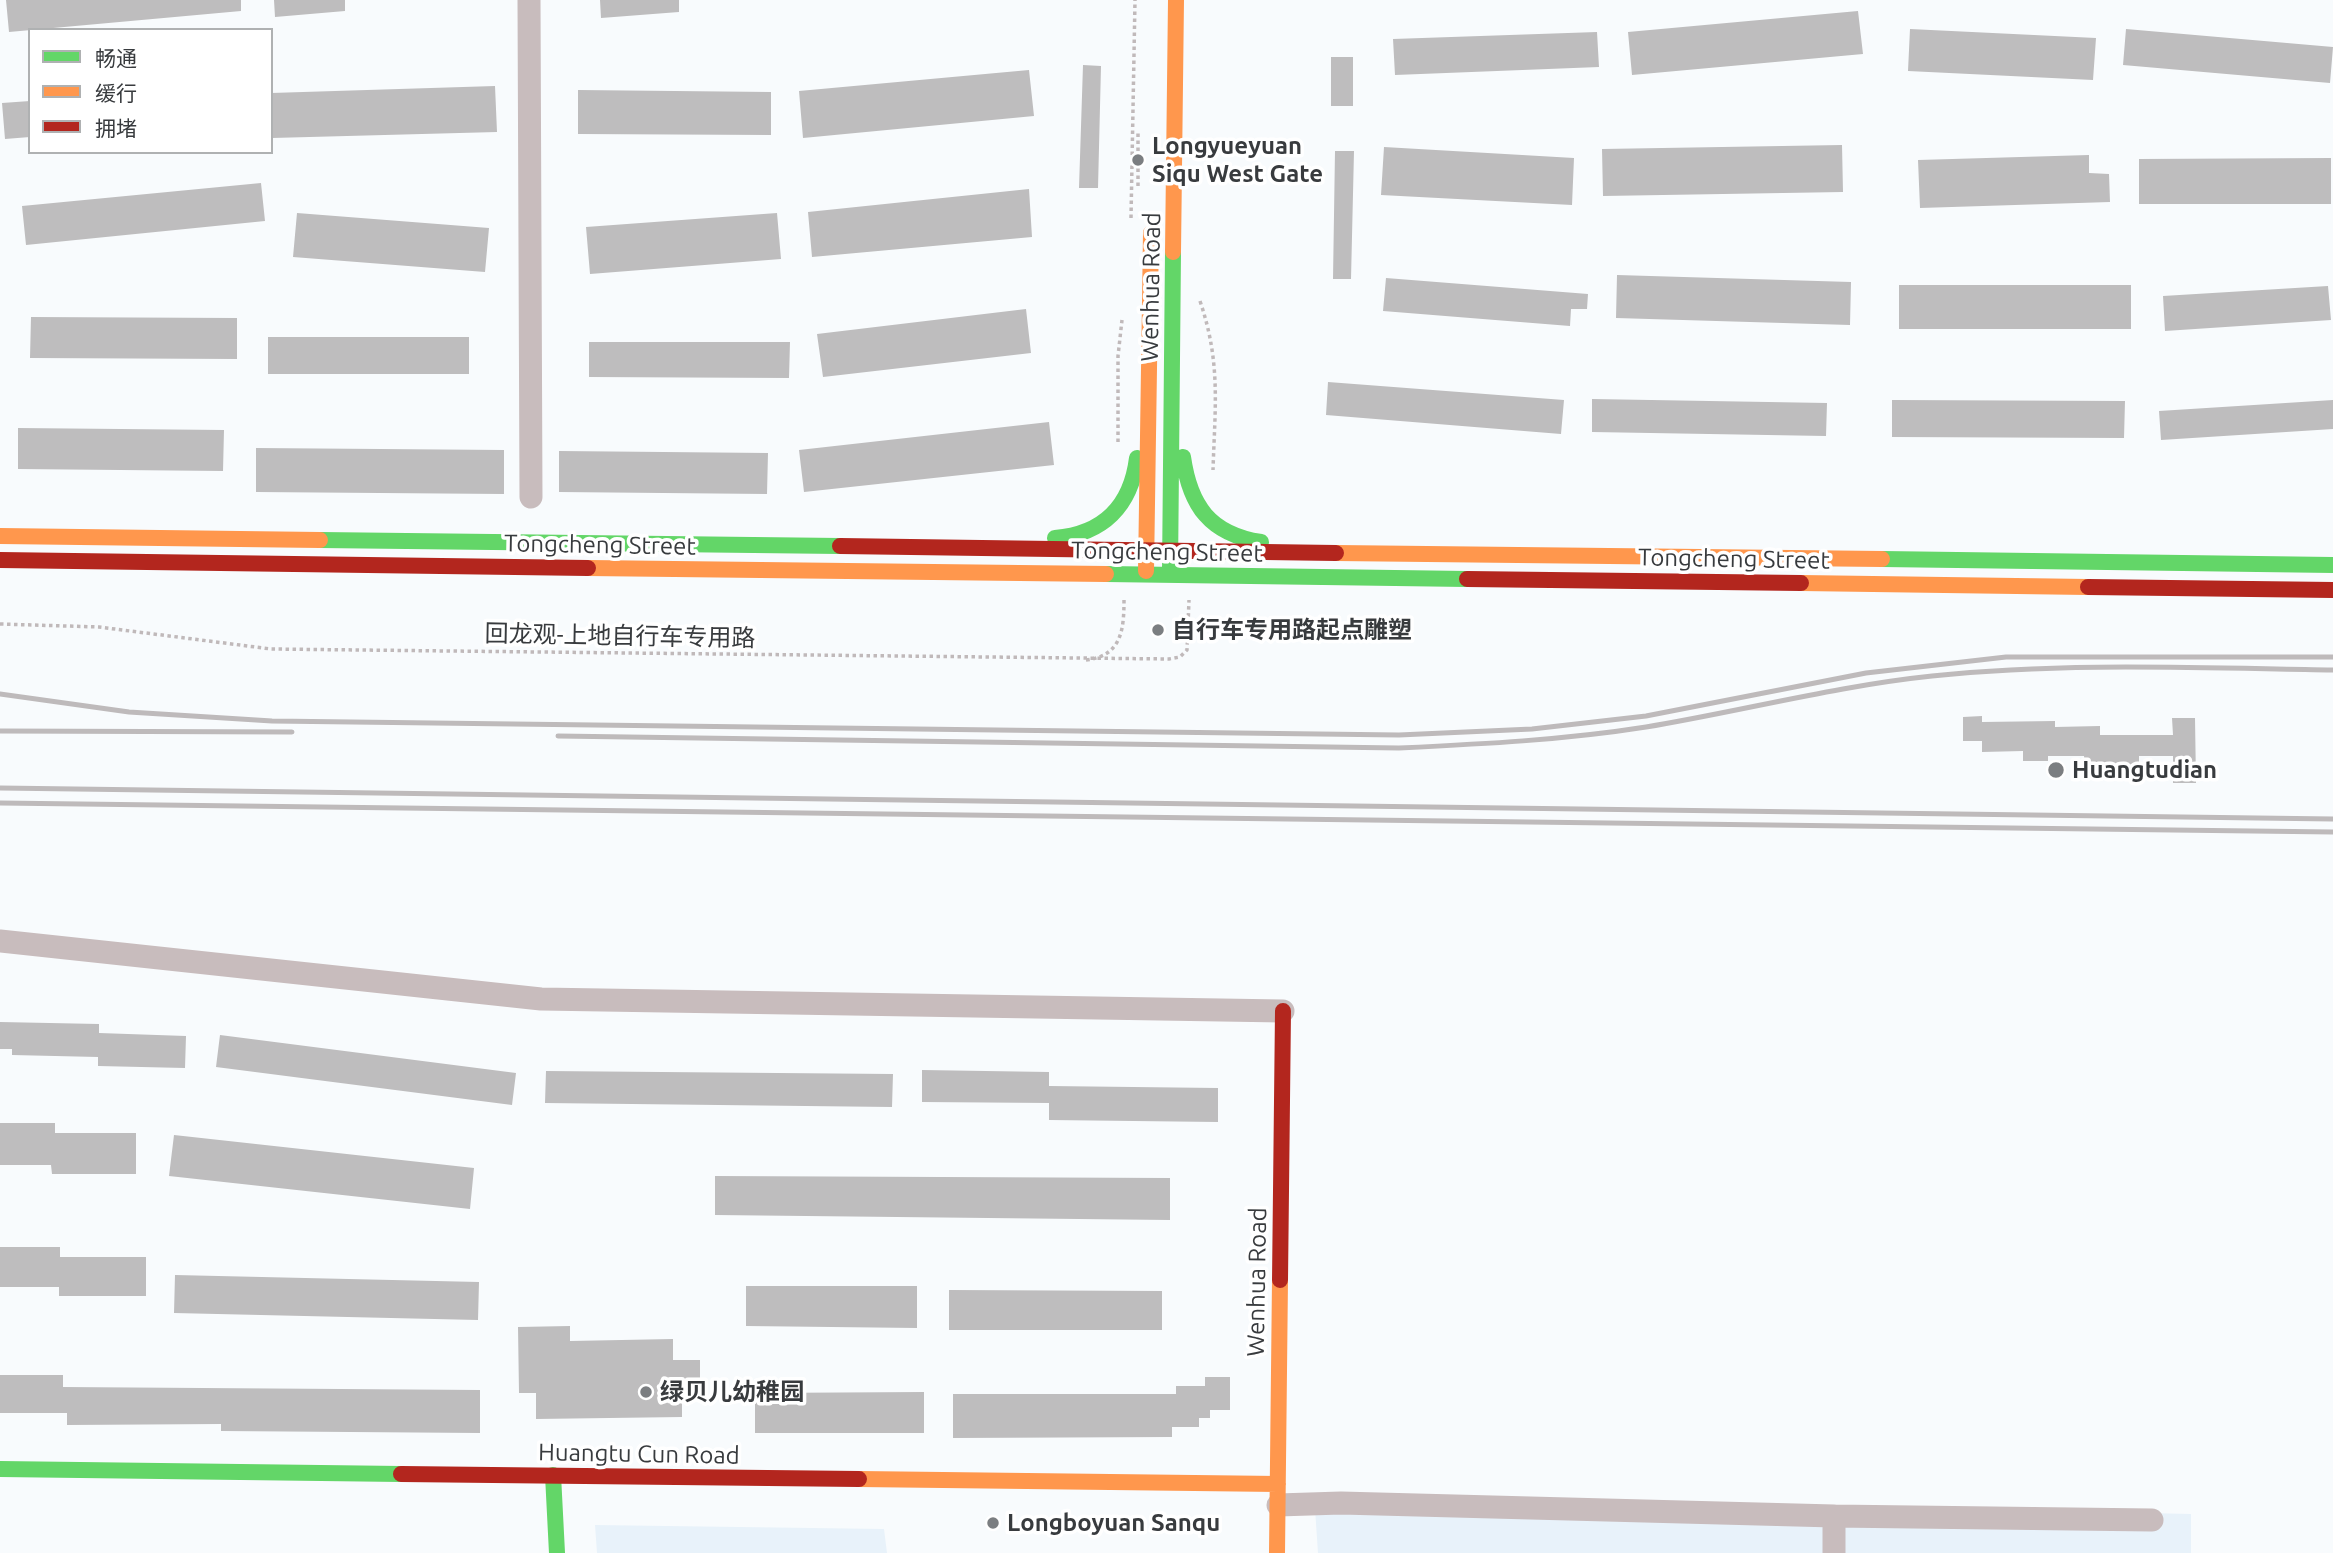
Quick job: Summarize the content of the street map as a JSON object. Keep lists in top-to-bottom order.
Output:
{
  "streets": {
    "main road": ["Wenhua Road", "Tongcheng Street", "Huangtu Cun Road"],
    "path": ["回龙观-上地自行车专用路"]
  },
  "crossings": [
    ["Wenhua Road", "Tongcheng Street"],
    ["Wenhua Road", "Huangtu Cun Road"]
  ],
  "places": [
    "Longyueyuan Siqu West Gate",
    "自行车专用路起点雕塑",
    "Huangtudian",
    "绿贝儿幼稚园",
    "Longboyuan Sanqu"
  ],
  "legend": ["畅通", "缓行", "拥堵"]
}
